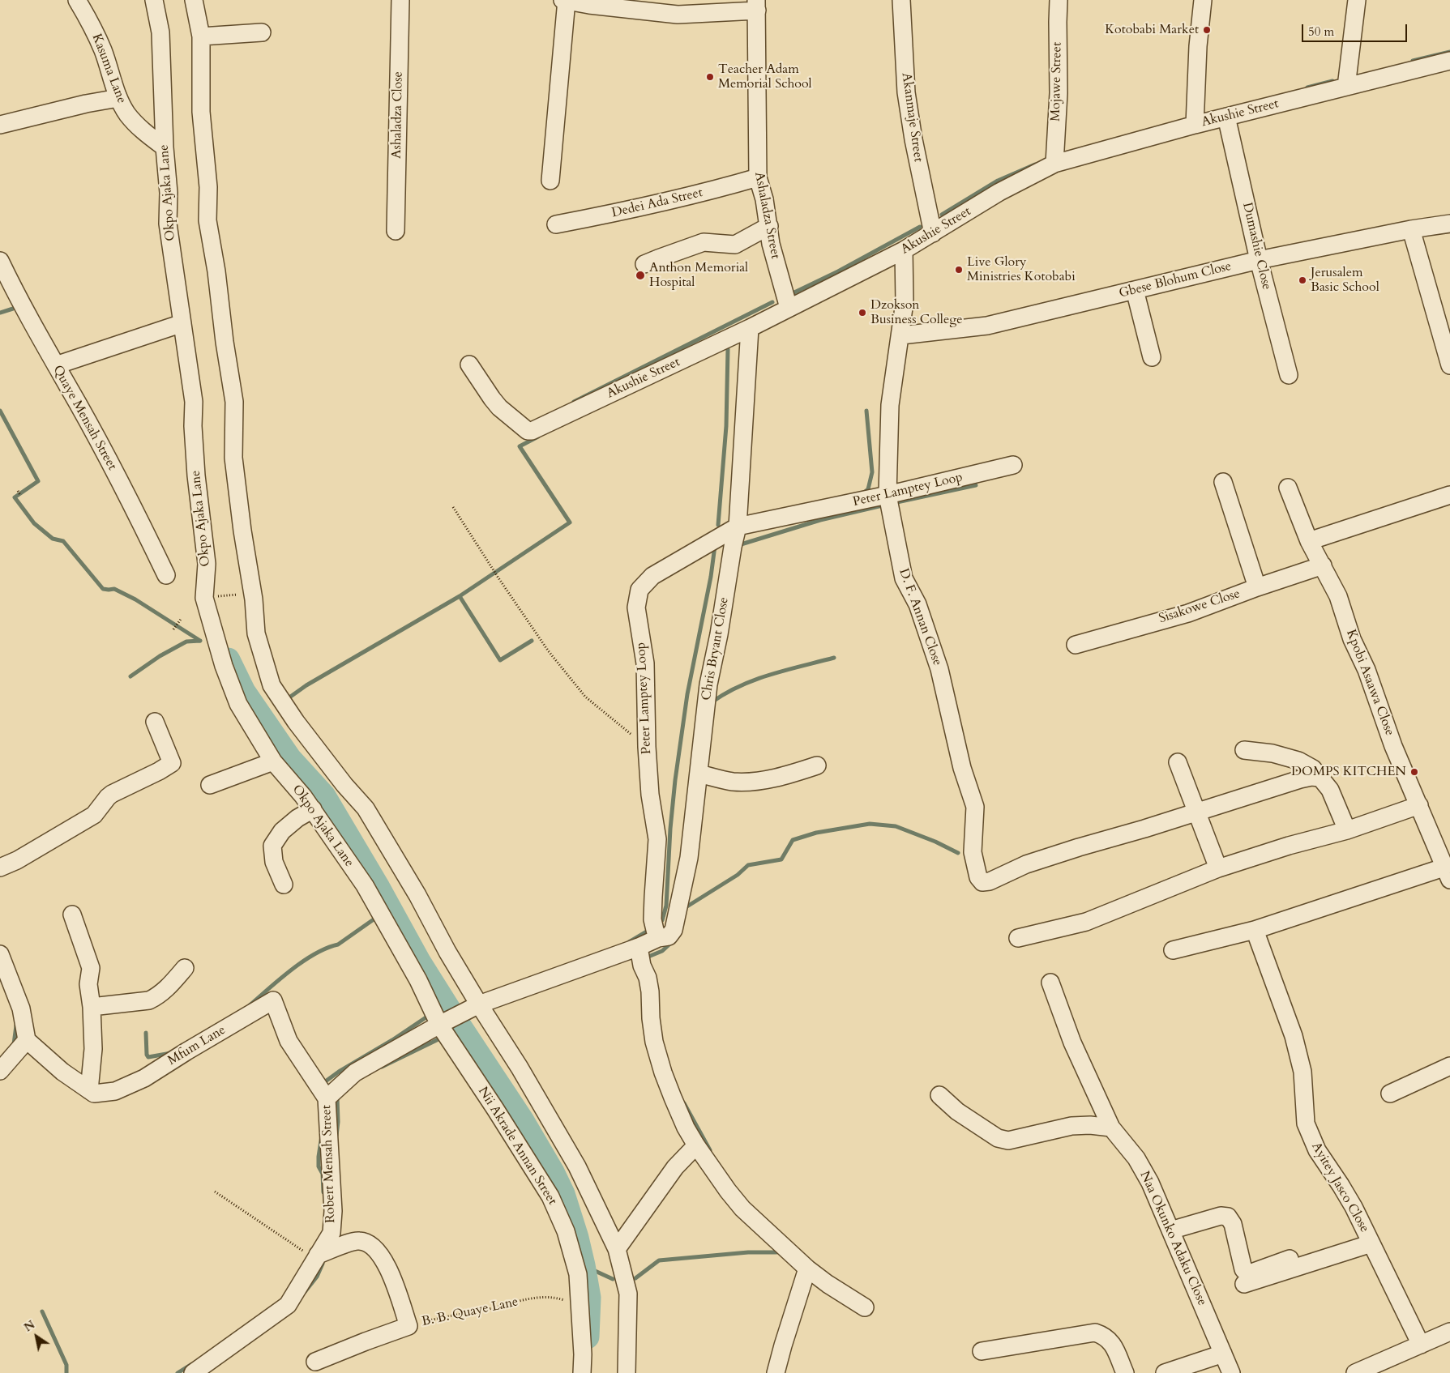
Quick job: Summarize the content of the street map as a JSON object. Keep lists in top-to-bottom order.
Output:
{
  "streets": {
    "street": [
      "Kasuma Lane",
      "Mojawe Street",
      "Akushie Street",
      "Ashaladza Close",
      "Akanmaje Street",
      "Okpo Ajaka Lane",
      "Dedei Ada Street",
      "Ashaladza Street",
      "Dumashie Close",
      "Gbese Blohum Close",
      "Quaye Mensah Street",
      "Peter Lamptey Loop",
      "Sisakowe Close",
      "D. F. Annan Close",
      "Chris Bryant Close",
      "Kpobi Asaawa Close",
      "Mfum Lane",
      "Nii Akrade Annan Street",
      "Robert Mensah Street",
      "Ayitey Jasco Close",
      "Naa Okunko Adaku Close",
      "B. B. Quaye Lane"
    ]
  },
  "crossings": [
    ["Kasuma Lane", "Okpo Ajaka Lane"],
    ["Mojawe Street", "Akushie Street"],
    ["Akushie Street", "Akanmaje Street"],
    ["Akushie Street", "Ashaladza Street"],
    ["Akushie Street", "Dumashie Close"],
    ["Akushie Street", "D. F. Annan Close"],
    ["Akushie Street", "Chris Bryant Close"],
    ["Okpo Ajaka Lane", "Nii Akrade Annan Street"],
    ["Okpo Ajaka Lane", "Robert Mensah Street"],
    ["Dedei Ada Street", "Ashaladza Street"],
    ["Dumashie Close", "Gbese Blohum Close"],
    ["Gbese Blohum Close", "D. F. Annan Close"],
    ["Peter Lamptey Loop", "D. F. Annan Close"],
    ["Peter Lamptey Loop", "Chris Bryant Close"],
    ["Sisakowe Close", "Kpobi Asaawa Close"],
    ["Chris Bryant Close", "Robert Mensah Street"],
    ["Mfum Lane", "Robert Mensah Street"],
    ["Nii Akrade Annan Street", "Robert Mensah Street"],
    ["Nii Akrade Annan Street", "B. B. Quaye Lane"],
    ["Robert Mensah Street", "B. B. Quaye Lane"]
  ],
  "places": [
    "Kotobabi Market",
    "Teacher Adam Memorial School",
    "Live Glory Ministries Kotobabi",
    "Anthon Memorial Hospital",
    "Jerusalem Basic School",
    "Dzokson Business College",
    "DOMPS KITCHEN"
  ],
  "scale_bar": "50 m",
  "north": "top left"
}
